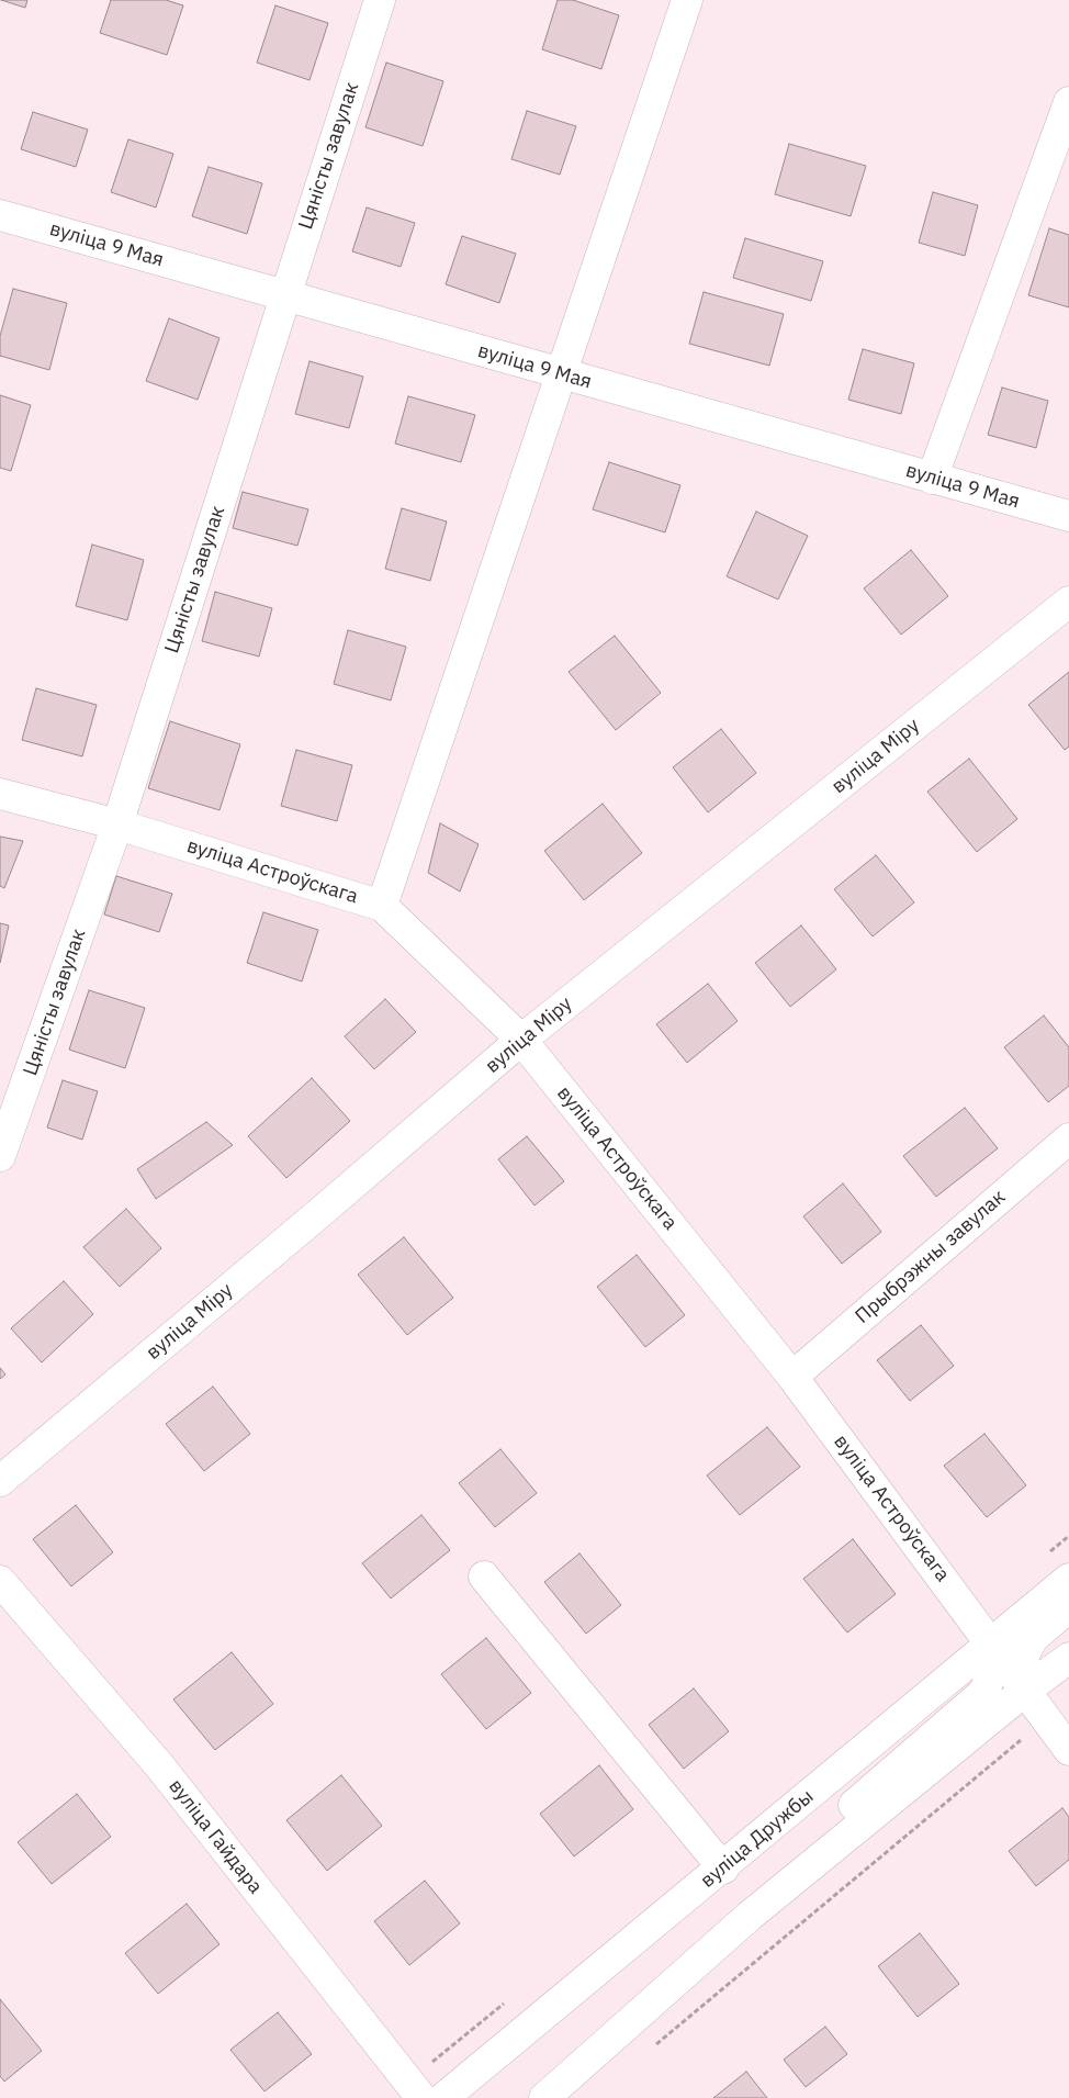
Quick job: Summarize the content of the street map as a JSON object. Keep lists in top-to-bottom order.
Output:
{
  "streets": {
    "street": [
      "Цяністы завулак",
      "вуліца 9 Мая",
      "вуліца Міру",
      "вуліца Астроўскага",
      "Прыбрэжны завулак",
      "вуліца Гайдара",
      "вуліца Дружбы"
    ]
  },
  "crossings": [
    ["Цяністы завулак", "вуліца 9 Мая"],
    ["Цяністы завулак", "вуліца Астроўскага"],
    ["вуліца Міру", "вуліца Астроўскага"],
    ["вуліца Астроўскага", "Прыбрэжны завулак"],
    ["вуліца Астроўскага", "вуліца Дружбы"]
  ]
}
